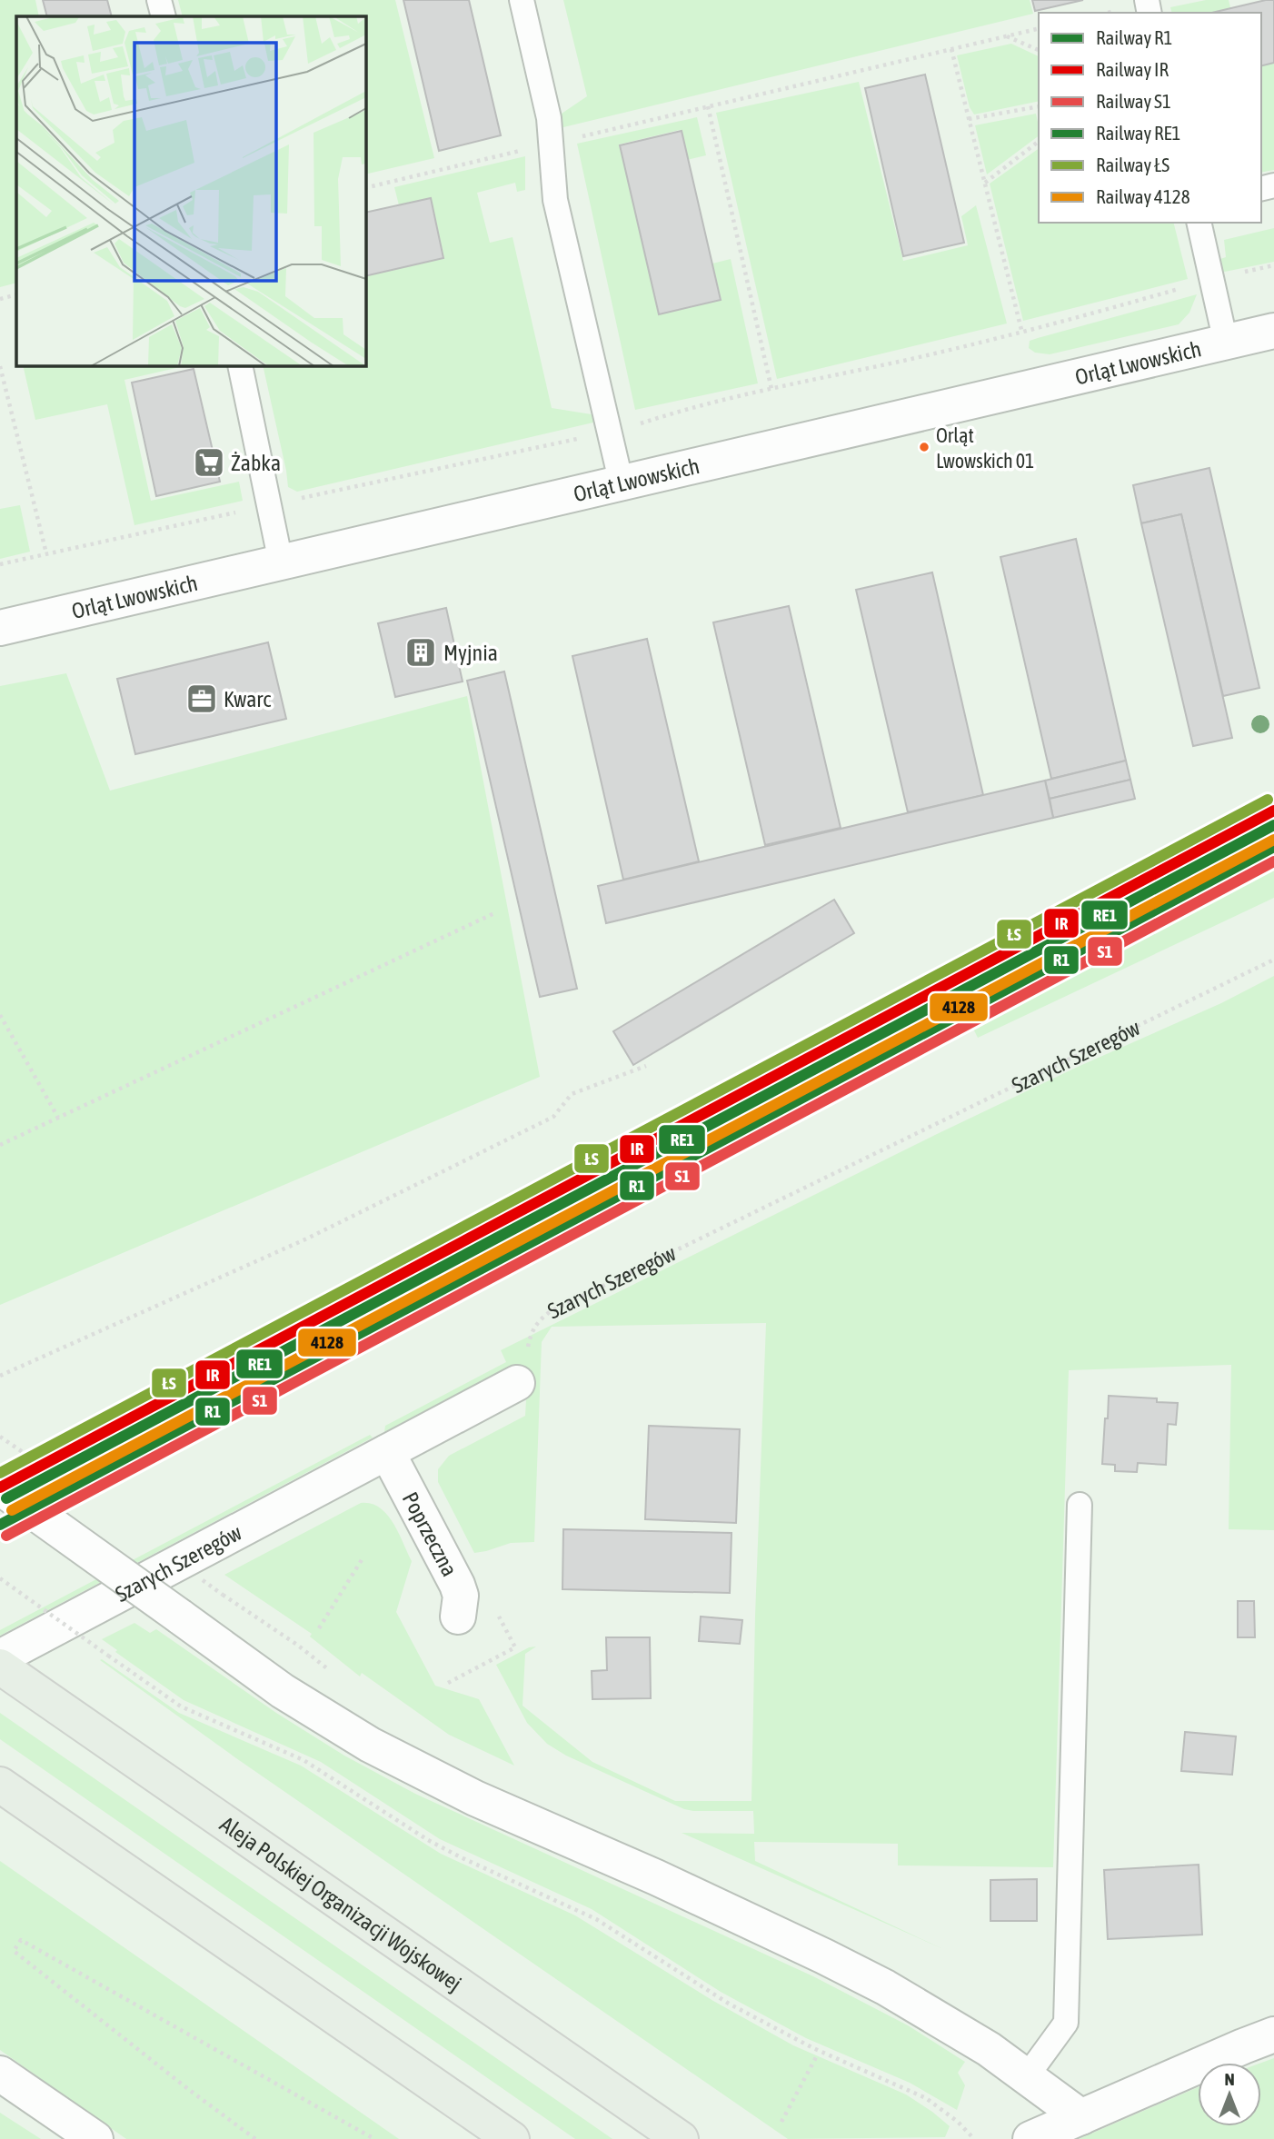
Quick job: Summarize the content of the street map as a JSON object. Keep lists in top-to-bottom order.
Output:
{
  "streets": {
    "highway": ["Aleja Polskiej Organizacji Wojskowej"],
    "street": ["Orląt Lwowskich", "Szarych Szeregów", "Poprzeczna"]
  },
  "crossings": [
    ["Szarych Szeregów", "Poprzeczna"]
  ],
  "places": {
    "other": ["Orląt Lwowskich 01"],
    "supermarket": ["Żabka"],
    "building": ["Myjnia"],
    "office": ["Kwarc"]
  },
  "lines": [
    "rail line ŁS",
    "rail line IR",
    "rail line RE1",
    "rail line 4128",
    "rail line R1",
    "rail line S1"
  ],
  "legend": [
    "Railway R1",
    "Railway IR",
    "Railway S1",
    "Railway RE1",
    "Railway ŁS",
    "Railway 4128"
  ],
  "north": "top"
}
